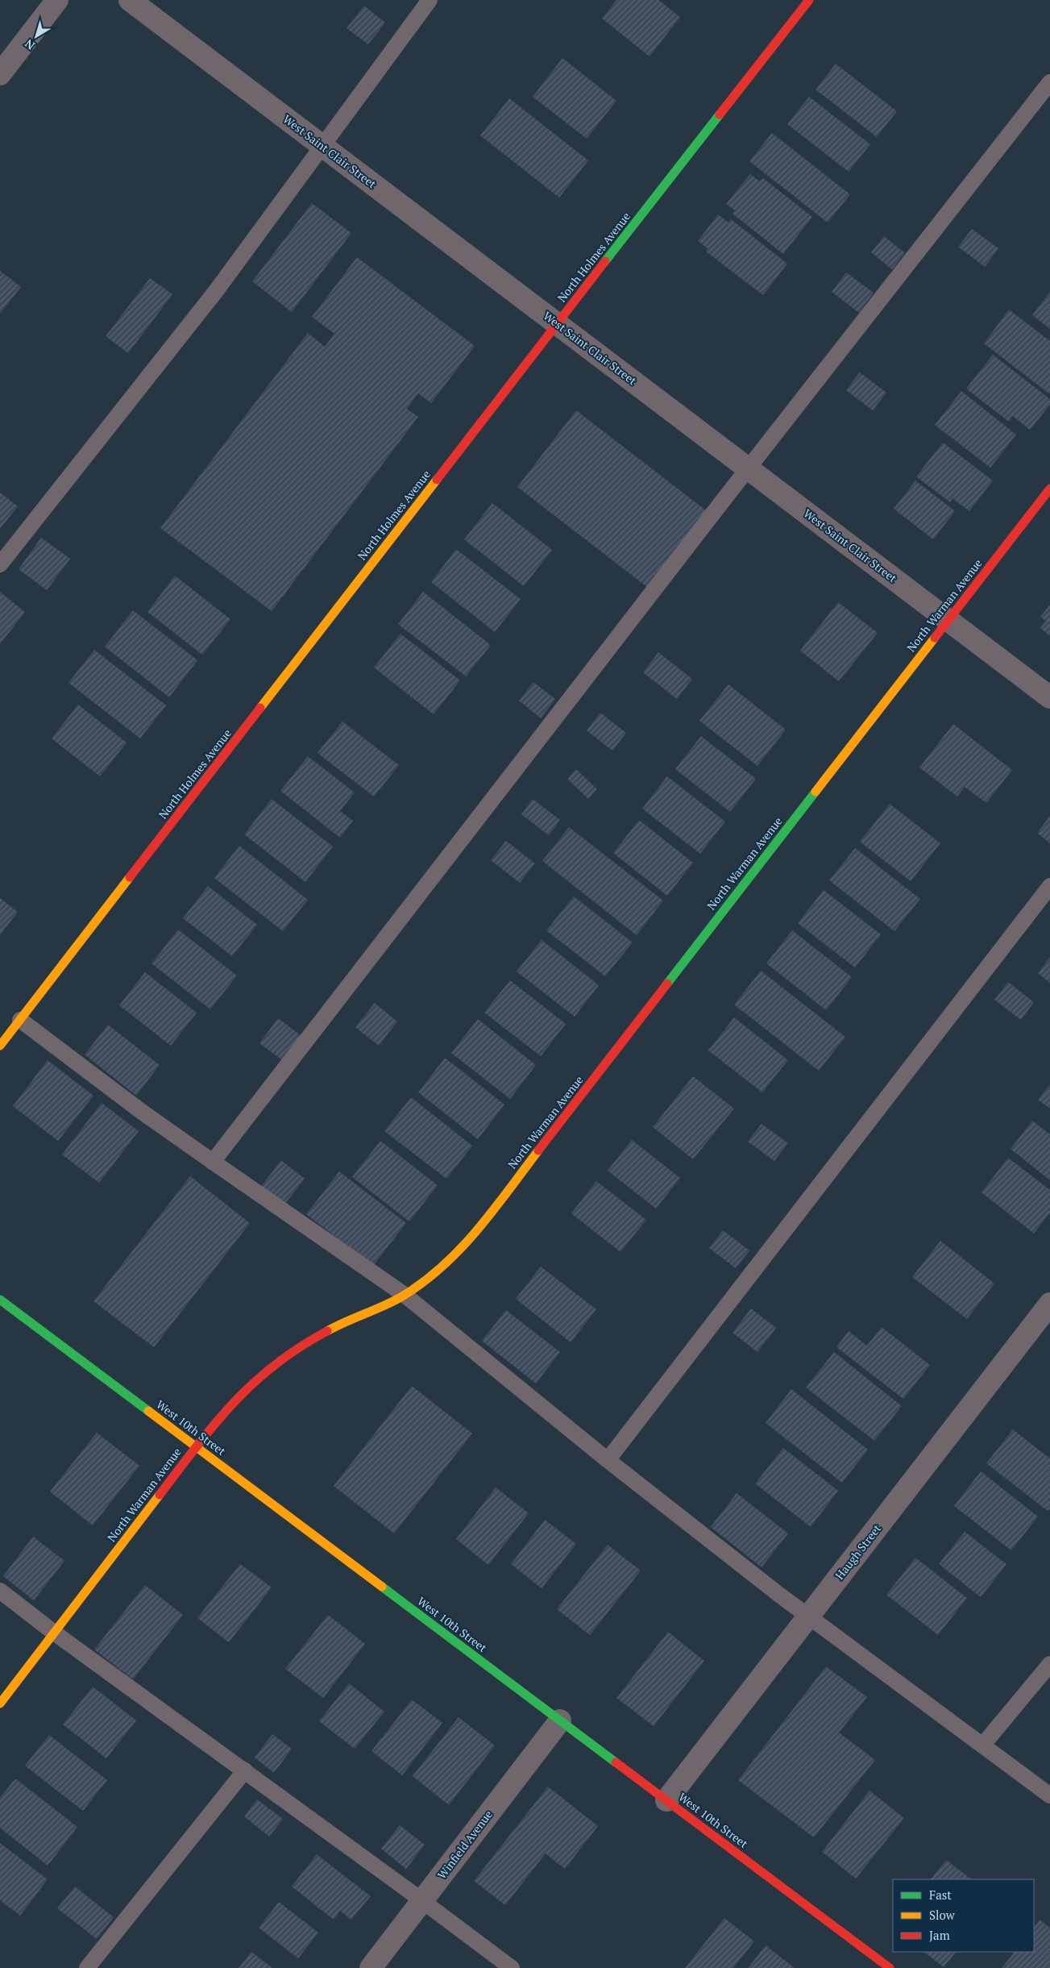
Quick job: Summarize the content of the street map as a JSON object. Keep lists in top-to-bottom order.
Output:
{
  "streets": {
    "street": [
      "West Saint Clair Street",
      "North Holmes Avenue",
      "North Warman Avenue",
      "West 10th Street",
      "Haugh Street",
      "Winfield Avenue"
    ]
  },
  "crossings": [
    ["West Saint Clair Street", "North Holmes Avenue"],
    ["West Saint Clair Street", "North Warman Avenue"],
    ["North Warman Avenue", "West 10th Street"],
    ["West 10th Street", "Haugh Street"],
    ["West 10th Street", "Winfield Avenue"]
  ],
  "legend": ["Fast", "Slow", "Jam"],
  "north": "bottom left"
}
